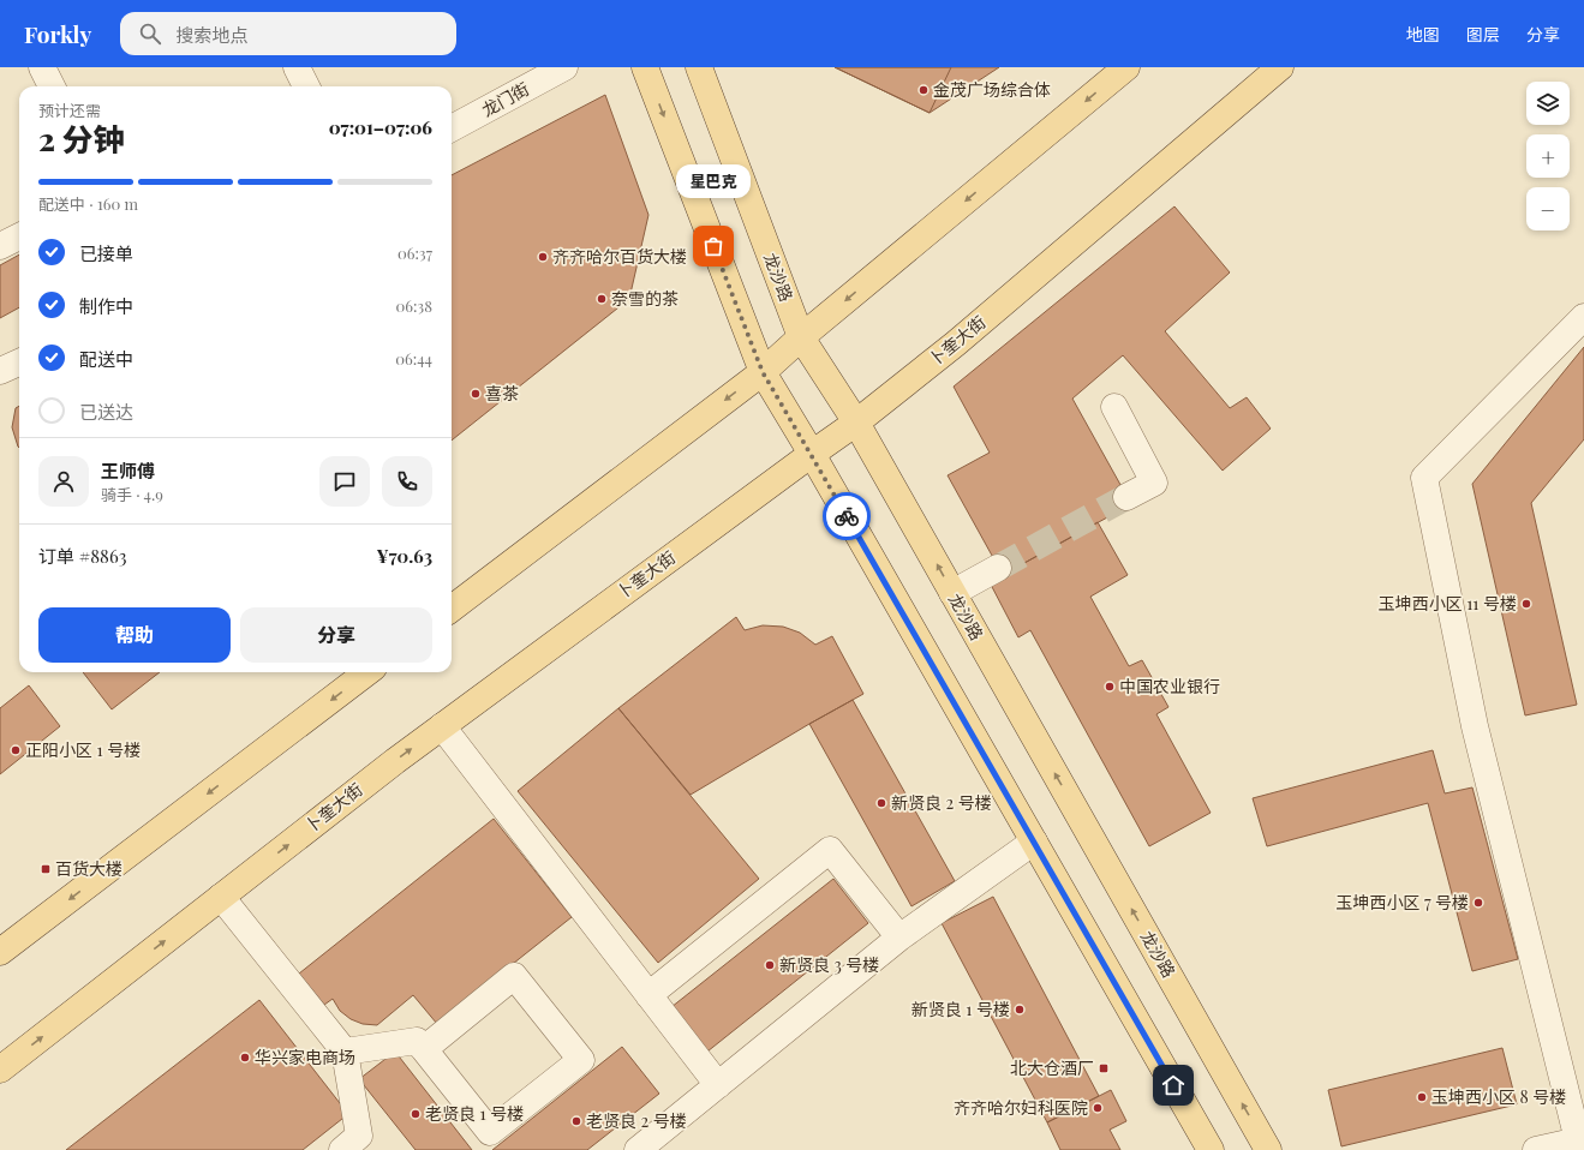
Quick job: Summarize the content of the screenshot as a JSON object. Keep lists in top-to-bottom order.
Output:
{
  "streets": {
    "main road": ["龙沙路", "卜奎大街"],
    "street": ["龙门街"]
  },
  "crossings": [
    ["龙沙路", "卜奎大街"]
  ],
  "places": {
    "other": [
      "金茂广场综合体",
      "星巴克",
      "齐齐哈尔百货大楼",
      "奈雪的茶",
      "喜茶",
      "玉坤西小区 11 号楼",
      "中国农业银行",
      "正阳小区 1 号楼",
      "新贤良 2 号楼",
      "玉坤西小区 7 号楼",
      "新贤良 3 号楼",
      "新贤良 1 号楼",
      "华兴家电商场",
      "玉坤西小区 8 号楼",
      "齐齐哈尔妇科医院",
      "老贤良 1 号楼",
      "老贤良 2 号楼"
    ],
    "transit": ["百货大楼", "北大仓酒厂"]
  },
  "page": {
    "header": "Forkly",
    "search": "搜索地点",
    "nav": ["地图", "图层", "分享"],
    "map_buttons": ["+", "−"],
    "heading": ["2 分钟", "预计还需", "07:01–07:06"],
    "panel": [
      "王师傅",
      "骑手 · 4.9",
      "订单 #8863",
      "¥70.63"
    ],
    "bubble": "星巴克",
    "bar": "配送中 · 160 m",
    "list": [
      ["已接单", "06:37"],
      ["制作中", "06:38"],
      ["配送中", "06:44"],
      "已送达"
    ],
    "buttons": ["帮助", "分享"]
  }
}
